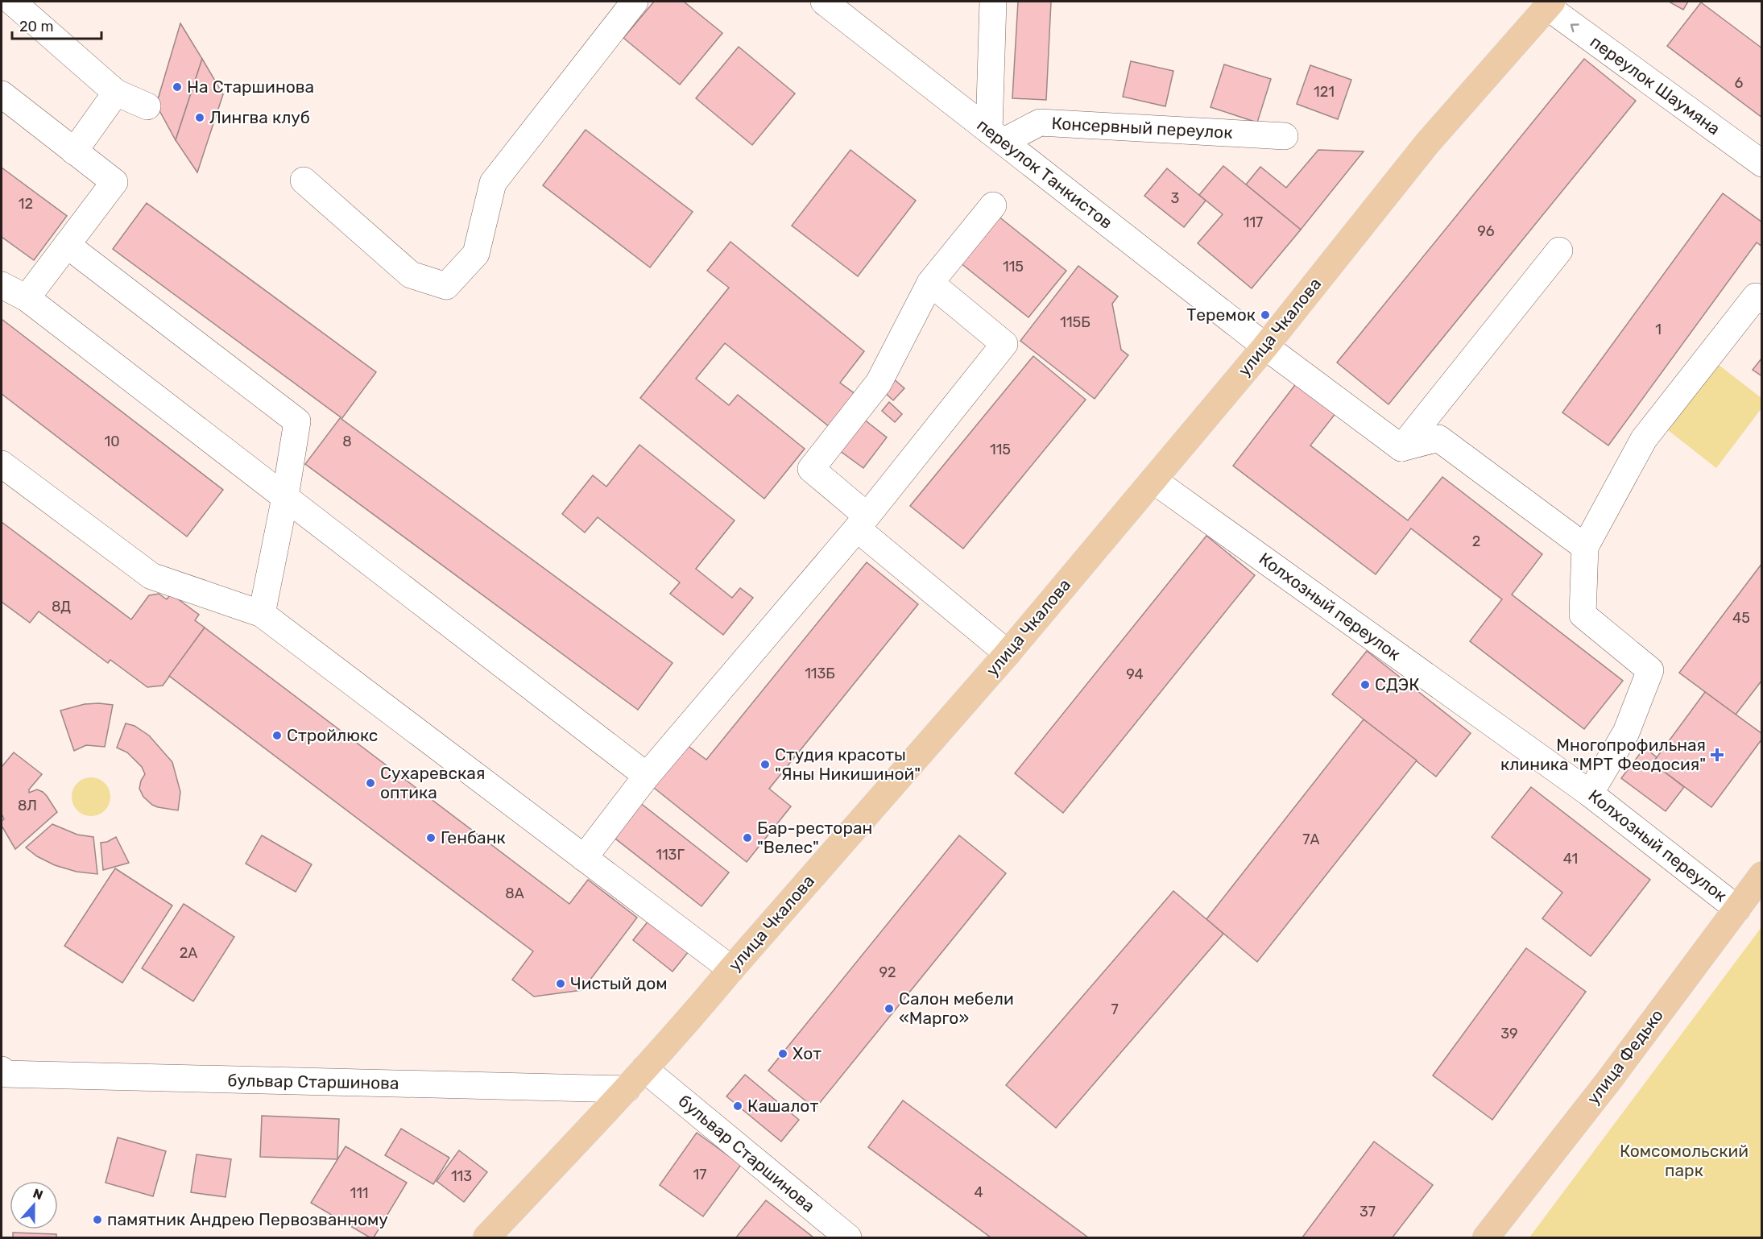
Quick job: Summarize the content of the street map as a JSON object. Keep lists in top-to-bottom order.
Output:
{
  "streets": {
    "main road": ["улица Чкалова", "улица Федько"],
    "street": [
      "переулок Шаумяна",
      "Консервный переулок",
      "переулок Танкистов",
      "Колхозный переулок",
      "бульвар Старшинова"
    ]
  },
  "crossings": [
    ["переулок Шаумяна", "улица Чкалова"],
    ["Консервный переулок", "переулок Танкистов"],
    ["переулок Танкистов", "улица Чкалова"],
    ["улица Чкалова", "Колхозный переулок"],
    ["улица Чкалова", "бульвар Старшинова"],
    ["Колхозный переулок", "улица Федько"]
  ],
  "one_way": ["переулок Шаумяна"],
  "parks": ["Комсомольский парк"],
  "places": {
    "other": [
      "На Старшинова",
      "Лингва клуб",
      "Теремок",
      "СДЭК",
      "Стройлюкс",
      "Студия красоты \"Яны Никишиной\"",
      "Сухаревская оптика",
      "Генбанк",
      "Бар-ресторан \"Велес\"",
      "Чистый дом",
      "Салон мебели «Марго»",
      "Хот",
      "Кашалот",
      "памятник Андрею Первозванному"
    ],
    "health": ["Многопрофильная клиника \"МРТ Феодосия\""]
  },
  "house_numbers": [
    "6",
    "121",
    "3",
    "12",
    "117",
    "96",
    "115",
    "115Б",
    "1",
    "10",
    "8",
    "115",
    "2",
    "8Д",
    "45",
    "113Б",
    "94",
    "8Л",
    "7А",
    "113Г",
    "41",
    "8А",
    "2А",
    "92",
    "7",
    "39",
    "17",
    "113",
    "4",
    "111",
    "37"
  ],
  "scale_bar": "20 m",
  "north": "top"
}
